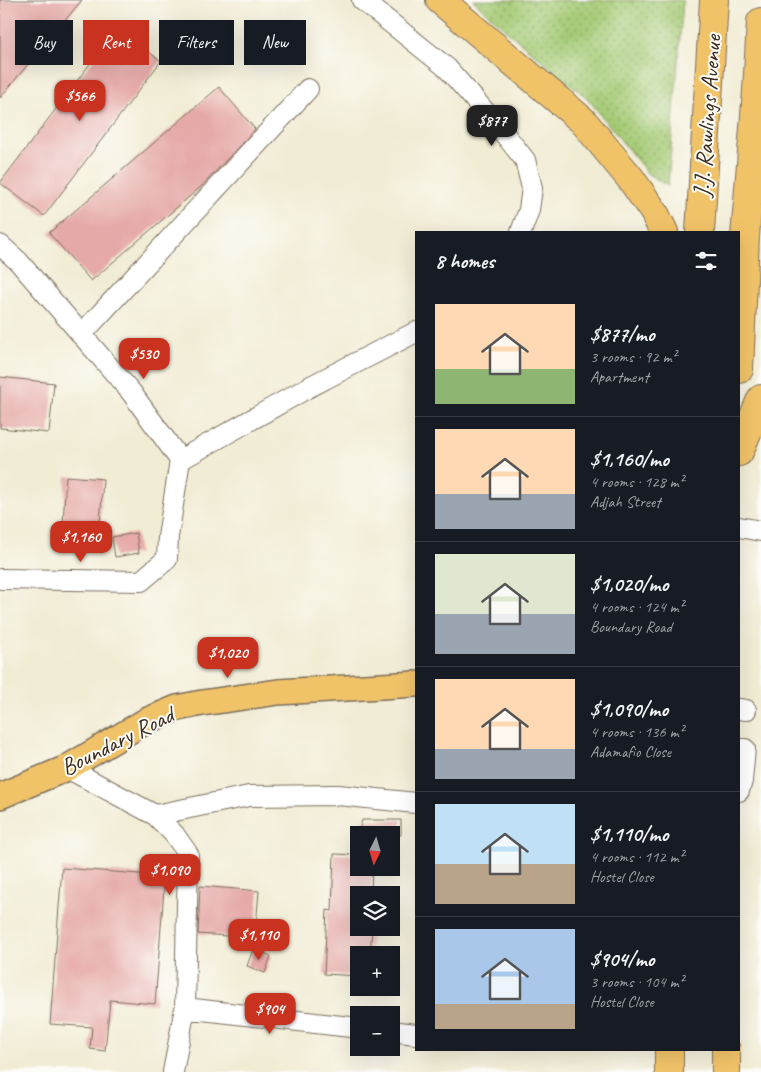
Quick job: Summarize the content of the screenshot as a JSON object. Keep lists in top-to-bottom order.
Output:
{
  "streets": {
    "highway": ["J.J. Rawlings Avenue"],
    "main road": ["Boundary Road"]
  },
  "north": "bottom",
  "page": {
    "chip": [
      "Buy",
      "Rent",
      "Filters",
      "New"
    ],
    "price": [
      "$566",
      "$877",
      "$530",
      "$1,160",
      "$1,020",
      "$1,090",
      "$1,110",
      "$904"
    ],
    "heading": "8 homes",
    "list": [
      {
        "name": "$877/mo",
        "note": "3 rooms · 92 m² · Apartment"
      },
      {
        "name": "$1,160/mo",
        "note": "4 rooms · 128 m² · Adjah Street"
      },
      {
        "name": "$1,020/mo",
        "note": "4 rooms · 124 m² · Boundary Road"
      },
      {
        "name": "$1,090/mo",
        "note": "4 rooms · 136 m² · Adamafio Close"
      },
      {
        "name": "$1,110/mo",
        "note": "4 rooms · 112 m² · Hostel Close"
      },
      {
        "name": "$904/mo",
        "note": "3 rooms · 104 m² · Hostel Close"
      }
    ],
    "map_buttons": ["+", "−"]
  }
}
